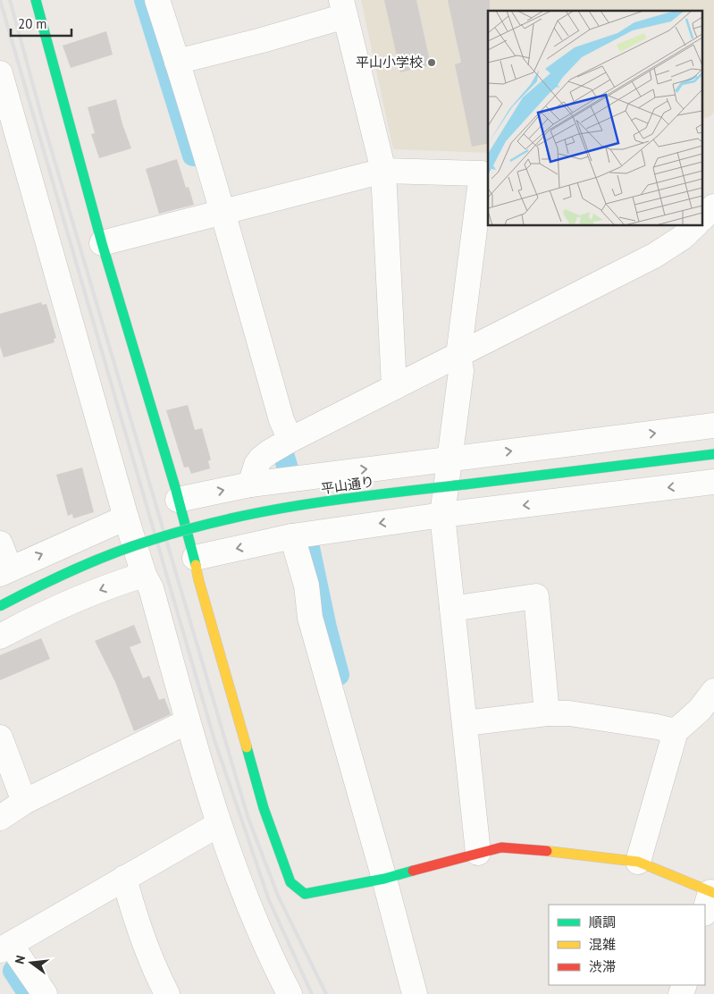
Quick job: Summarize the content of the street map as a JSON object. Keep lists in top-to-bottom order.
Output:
{
  "streets": {
    "street": ["平山通り"]
  },
  "places": ["平山小学校"],
  "legend": ["順調", "混雑", "渋滞"],
  "scale_bar": "20 m",
  "north": "left"
}
